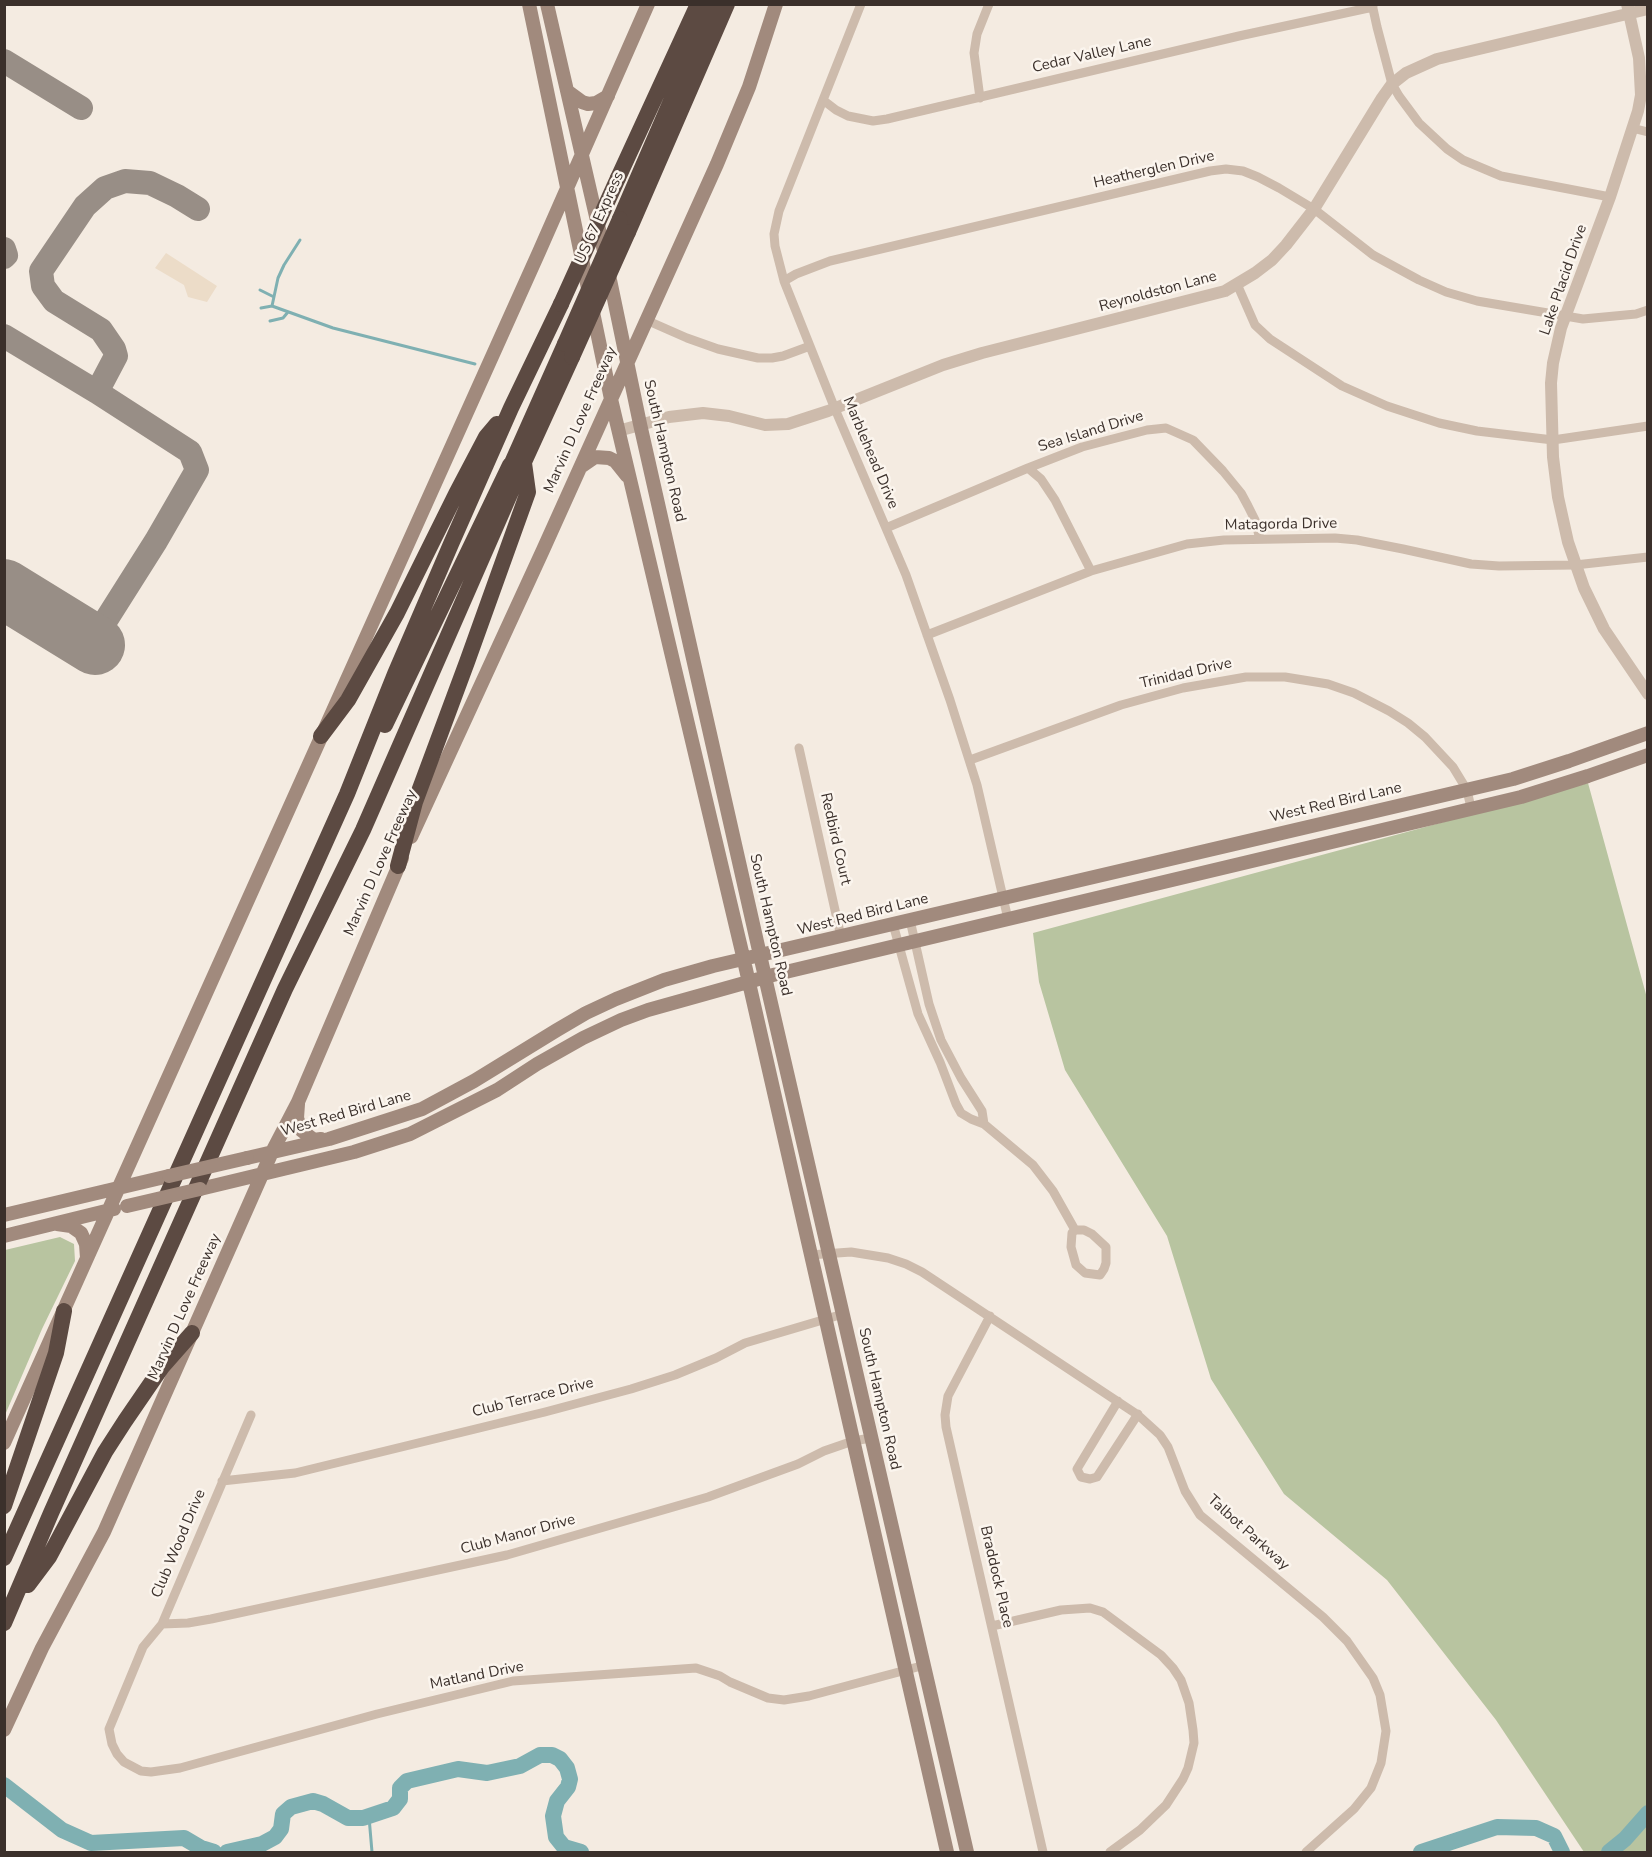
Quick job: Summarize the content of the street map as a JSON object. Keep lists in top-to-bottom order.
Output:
{
  "streets": {
    "highway": ["US 67 Express", "Marvin D Love Freeway"],
    "main road": ["South Hampton Road", "West Red Bird Lane"],
    "street": [
      "Cedar Valley Lane",
      "Heatherglen Drive",
      "Lake Placid Drive",
      "Reynoldston Lane",
      "Sea Island Drive",
      "Marblehead Drive",
      "Matagorda Drive",
      "Trinidad Drive",
      "Redbird Court",
      "Club Terrace Drive",
      "Talbot Parkway",
      "Club Manor Drive",
      "Club Wood Drive",
      "Braddock Place",
      "Matland Drive"
    ]
  },
  "crossings": [
    ["Cedar Valley Lane", "Marblehead Drive"],
    ["Heatherglen Drive", "Lake Placid Drive"],
    ["Heatherglen Drive", "Reynoldston Lane"],
    ["Heatherglen Drive", "Marblehead Drive"],
    ["US 67 Express", "Marvin D Love Freeway"],
    ["Lake Placid Drive", "Reynoldston Lane"],
    ["Lake Placid Drive", "Matagorda Drive"],
    ["Reynoldston Lane", "South Hampton Road"],
    ["Reynoldston Lane", "Marblehead Drive"],
    ["Marvin D Love Freeway", "South Hampton Road"],
    ["Marvin D Love Freeway", "West Red Bird Lane"],
    ["Sea Island Drive", "Marblehead Drive"],
    ["Sea Island Drive", "Matagorda Drive"],
    ["South Hampton Road", "West Red Bird Lane"],
    ["South Hampton Road", "Club Terrace Drive"],
    ["South Hampton Road", "Talbot Parkway"],
    ["South Hampton Road", "Club Manor Drive"],
    ["South Hampton Road", "Matland Drive"],
    ["Marblehead Drive", "Matagorda Drive"],
    ["Marblehead Drive", "Trinidad Drive"],
    ["Marblehead Drive", "West Red Bird Lane"],
    ["Trinidad Drive", "West Red Bird Lane"],
    ["West Red Bird Lane", "Redbird Court"],
    ["Club Terrace Drive", "Club Wood Drive"],
    ["Talbot Parkway", "Braddock Place"],
    ["Club Manor Drive", "Club Wood Drive"],
    ["Club Wood Drive", "Matland Drive"]
  ]
}
